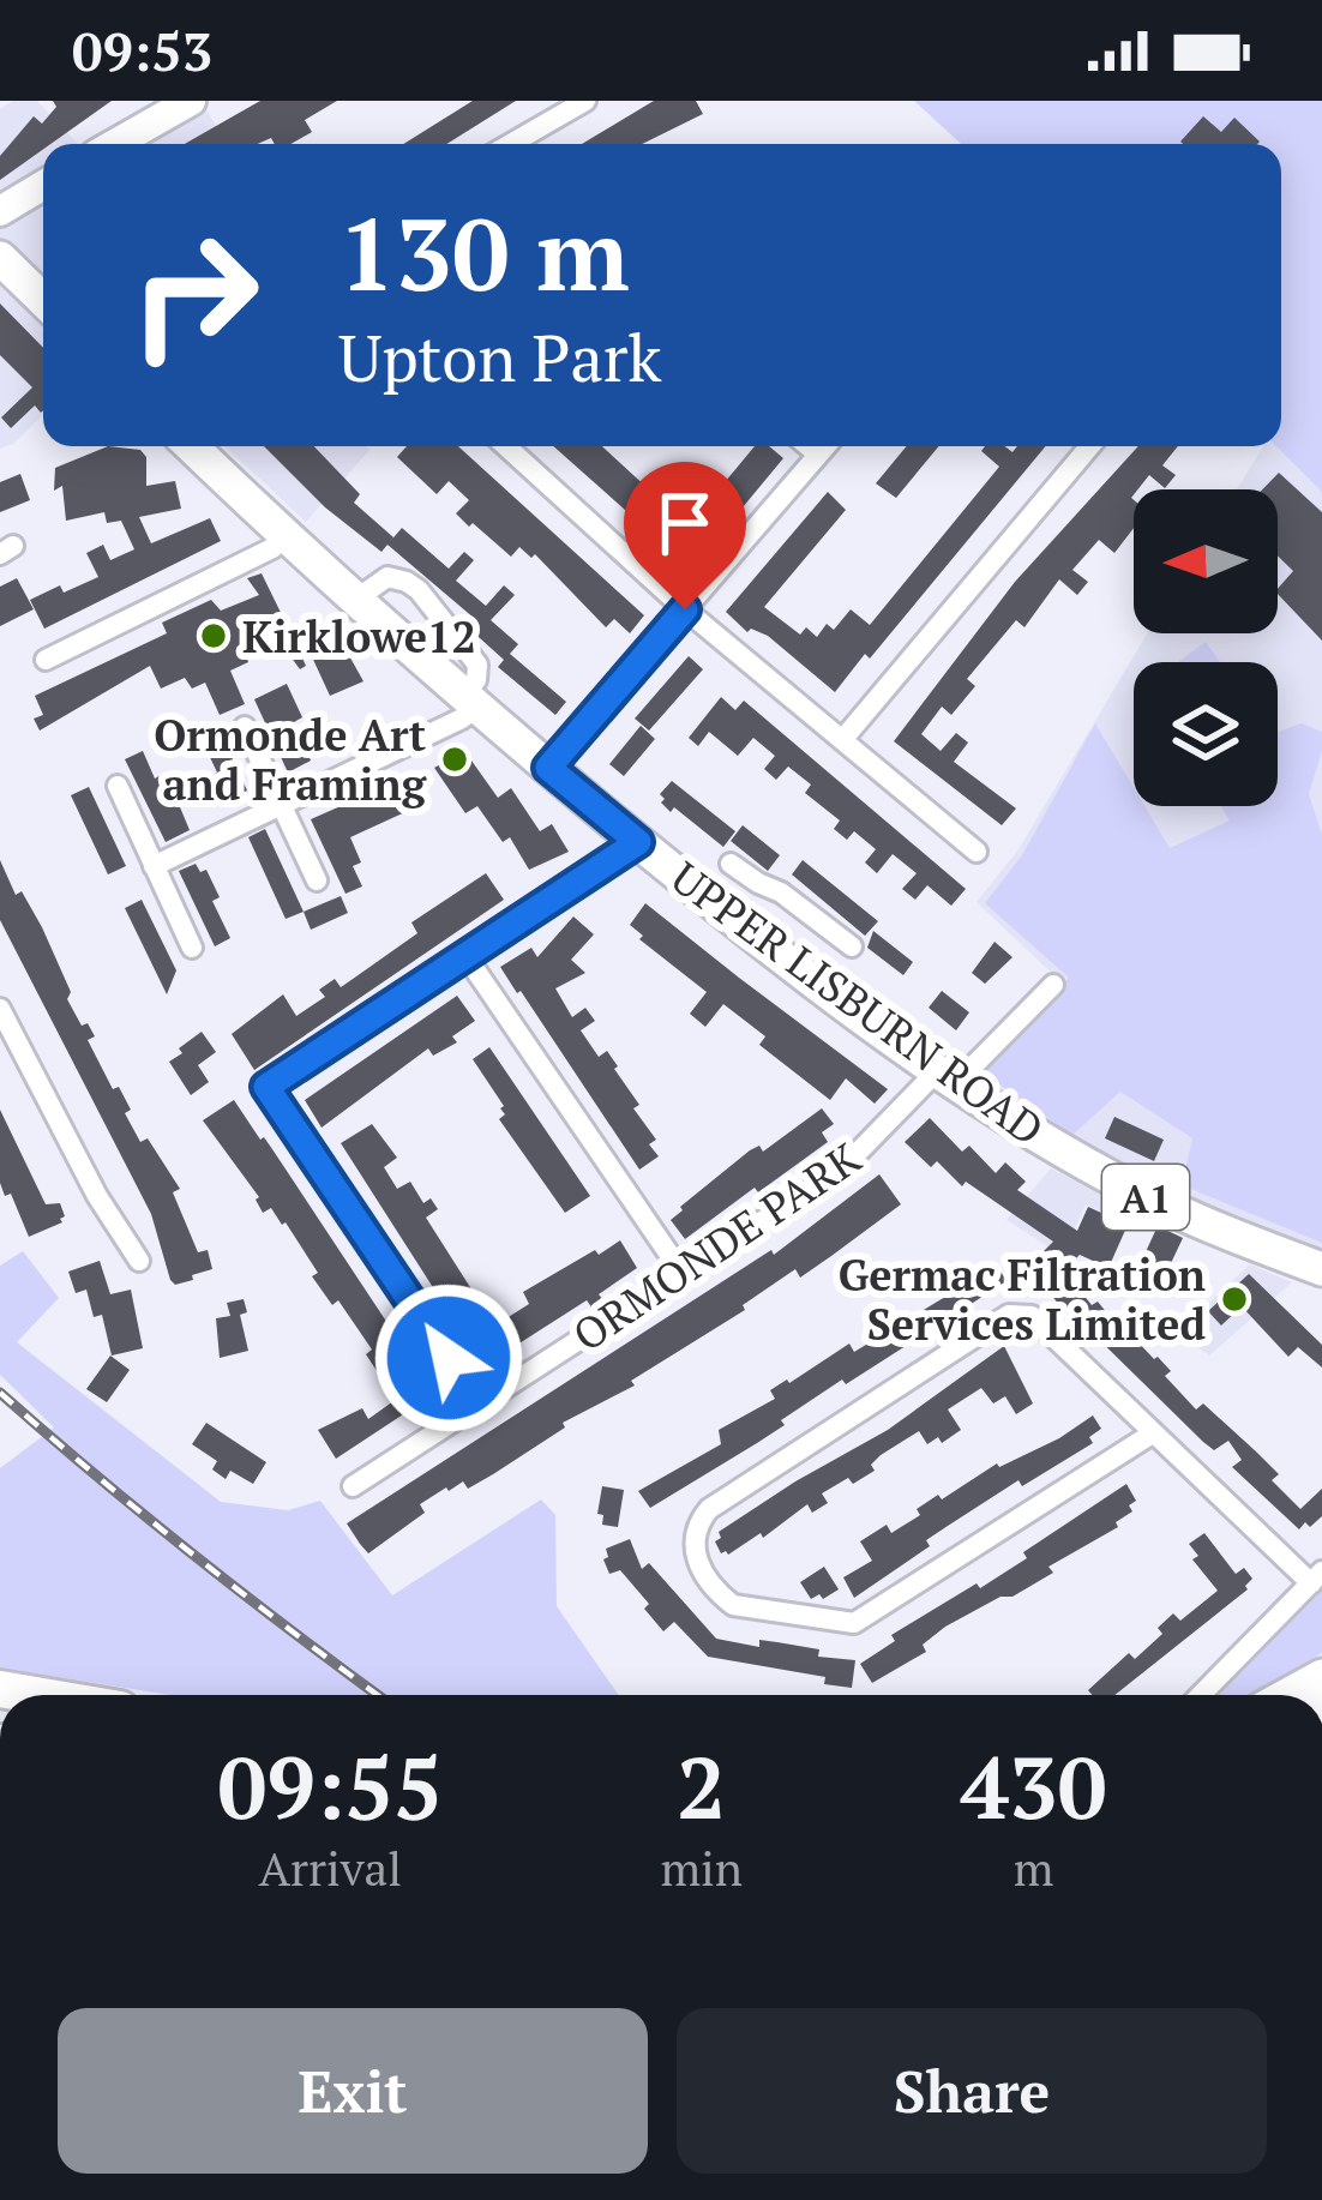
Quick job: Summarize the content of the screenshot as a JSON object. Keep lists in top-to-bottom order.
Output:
{
  "streets": {
    "main road": ["UPPER LISBURN ROAD", "A1"],
    "street": ["ORMONDE PARK"]
  },
  "crossings": [
    ["UPPER LISBURN ROAD", "ORMONDE PARK"]
  ],
  "places": ["Kirklowe12", "Ormonde Art and Framing", "Germac Filtration Services Limited"],
  "north": "left",
  "page": {
    "status": "09:53",
    "turn": ["130 m", "Upton Park"],
    "eta": [
      "09:55",
      "Arrival",
      "2",
      "min",
      "430",
      "m"
    ],
    "buttons": ["Exit", "Share"]
  }
}
